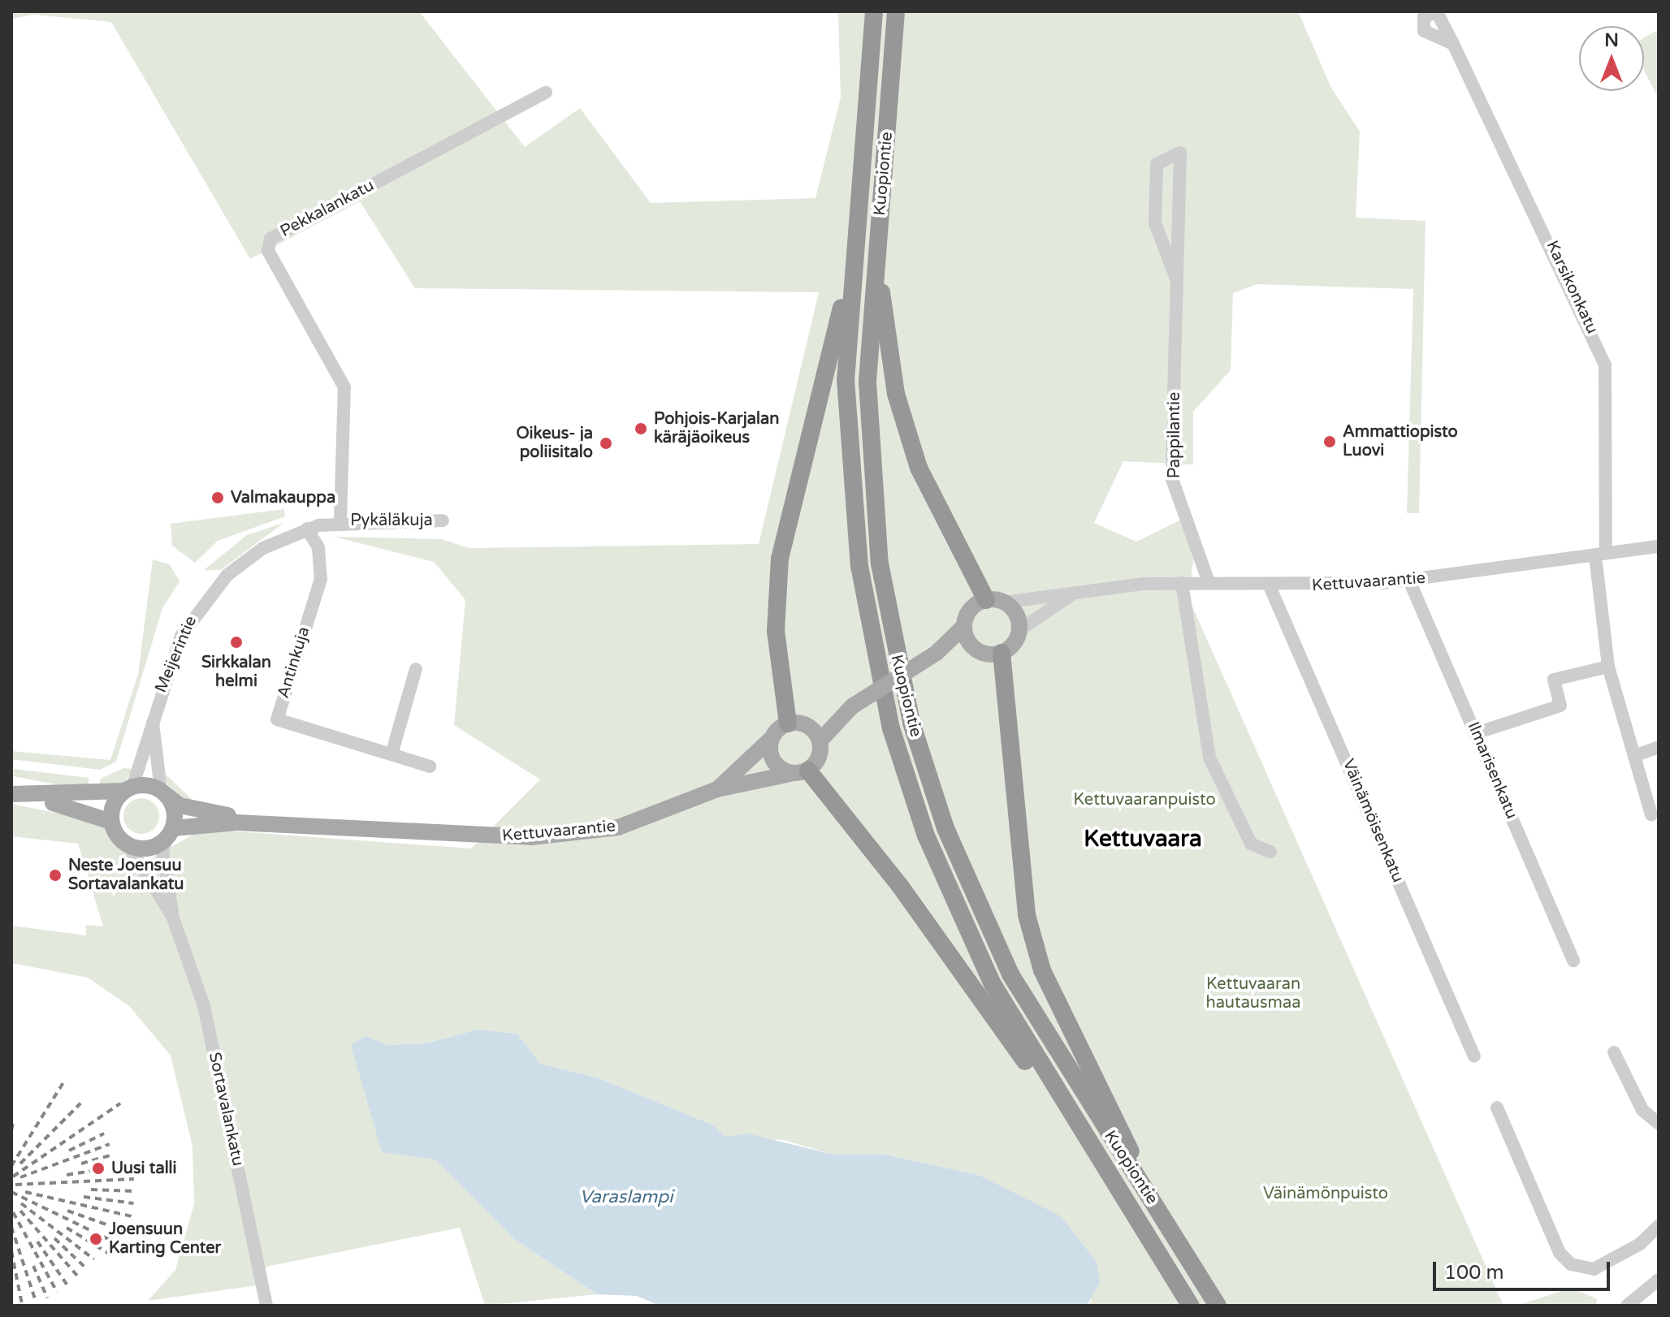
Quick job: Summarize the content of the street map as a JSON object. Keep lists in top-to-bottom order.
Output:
{
  "streets": {
    "highway": ["Kuopiontie"],
    "main road": ["Kettuvaarantie"],
    "street": [
      "Pekkalankatu",
      "Karsikonkatu",
      "Pappilantie",
      "Pykäläkuja",
      "Meijerintie",
      "Antinkuja",
      "Ilmarisenkatu",
      "Väinämöisenkatu",
      "Sortavalankatu"
    ]
  },
  "crossings": [
    ["Pekkalankatu", "Pykäläkuja"],
    ["Pekkalankatu", "Meijerintie"],
    ["Karsikonkatu", "Kettuvaarantie"],
    ["Pappilantie", "Kettuvaarantie"],
    ["Pykäläkuja", "Meijerintie"],
    ["Kettuvaarantie", "Meijerintie"],
    ["Kettuvaarantie", "Ilmarisenkatu"],
    ["Kettuvaarantie", "Väinämöisenkatu"],
    ["Kettuvaarantie", "Sortavalankatu"],
    ["Meijerintie", "Antinkuja"],
    ["Meijerintie", "Sortavalankatu"]
  ],
  "districts": ["Kettuvaara"],
  "water": ["Varaslampi"],
  "parks": ["Kettuvaaranpuisto", "Kettuvaaran hautausmaa", "Väinämönpuisto"],
  "places": [
    "Pohjois-Karjalan käräjäoikeus",
    "Ammattiopisto Luovi",
    "Oikeus- ja poliisitalo",
    "Valmakauppa",
    "Sirkkalan helmi",
    "Neste Joensuu Sortavalankatu",
    "Uusi talli",
    "Joensuun Karting Center"
  ],
  "scale_bar": "100 m",
  "north": "top"
}
